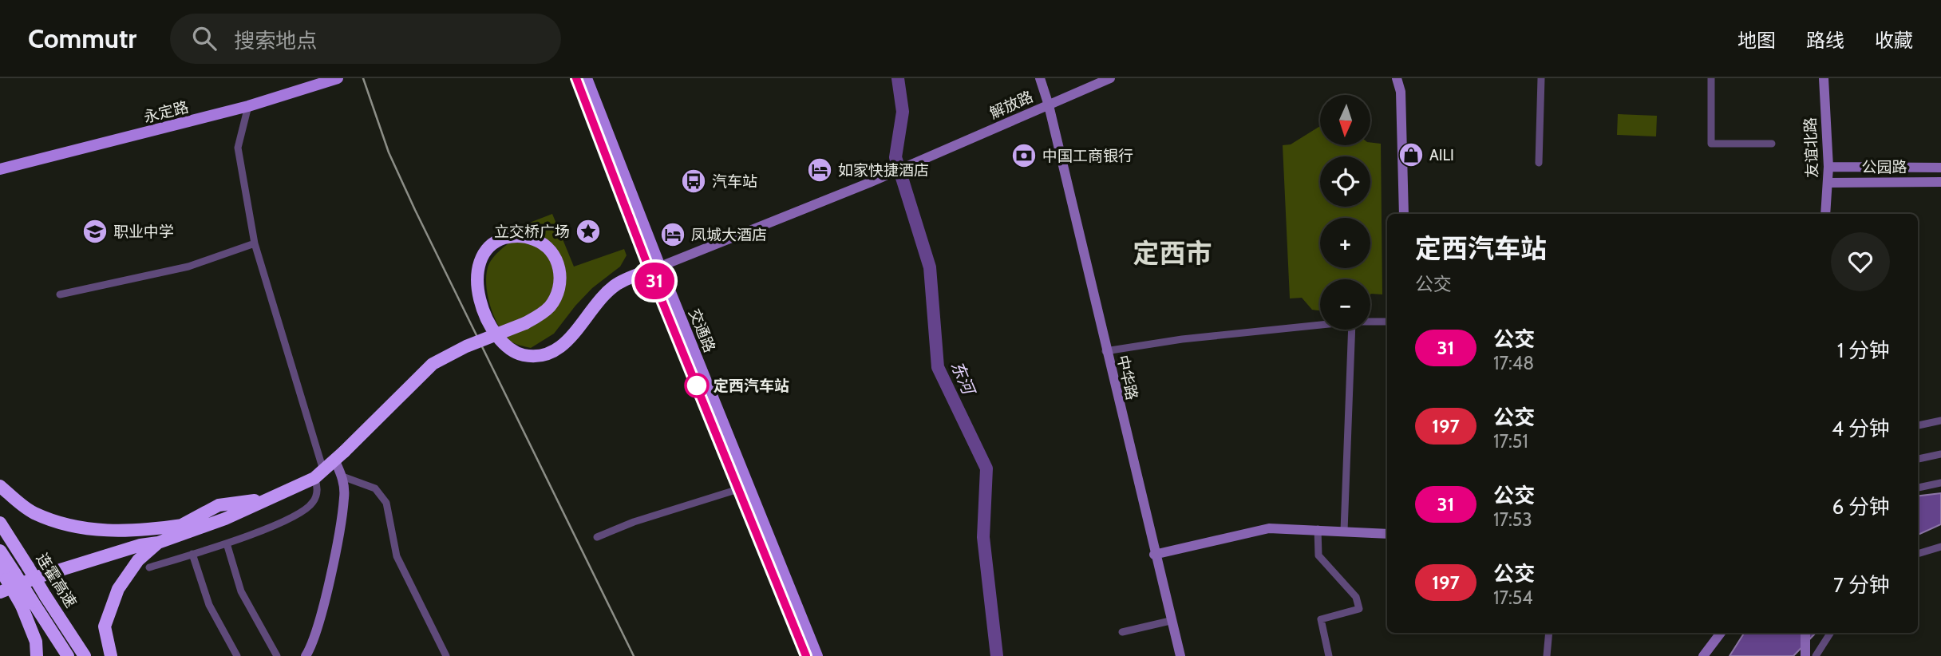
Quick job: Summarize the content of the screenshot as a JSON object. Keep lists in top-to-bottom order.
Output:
{
  "streets": {
    "highway": ["连霍高速"],
    "main road": ["永定路", "交通路"],
    "street": [
      "解放路",
      "友谊北路",
      "公园路",
      "中华路"
    ]
  },
  "crossings": [
    ["解放路", "交通路"],
    ["解放路", "中华路"],
    ["友谊北路", "公园路"]
  ],
  "districts": ["定西市"],
  "water": ["东河"],
  "places": {
    "shop": ["AILI"],
    "bank": ["中国工商银行"],
    "hotel": ["如家快捷酒店", "凤城大酒店"],
    "bus stop": ["汽车站"],
    "school or university": ["职业中学"],
    "place": ["立交桥广场"],
    "other": ["定西汽车站"]
  },
  "lines": ["bus line 31"],
  "north": "bottom",
  "page": {
    "header": "Commutr",
    "search": "搜索地点",
    "nav": ["地图", "路线", "收藏"],
    "on_map": "31",
    "map_buttons": ["+", "−"],
    "heading": ["定西汽车站", "公交"],
    "list": [
      {
        "mark": "31",
        "name": "公交",
        "note": "17:48",
        "value": "1 分钟"
      },
      {
        "mark": "197",
        "name": "公交",
        "note": "17:51",
        "value": "4 分钟"
      },
      {
        "mark": "31",
        "name": "公交",
        "note": "17:53",
        "value": "6 分钟"
      },
      {
        "mark": "197",
        "name": "公交",
        "note": "17:54",
        "value": "7 分钟"
      }
    ]
  }
}
